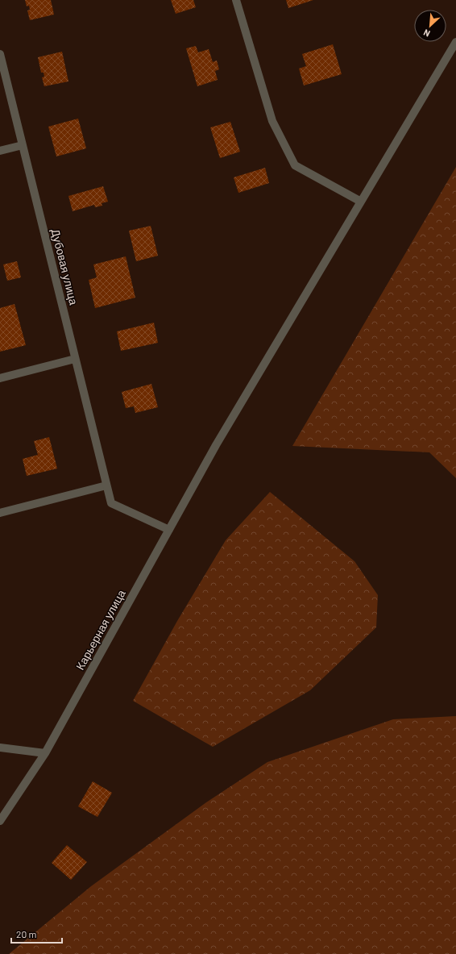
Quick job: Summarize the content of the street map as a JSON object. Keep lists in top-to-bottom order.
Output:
{
  "streets": {
    "street": ["Дубовая улица", "Карьерная улица"]
  },
  "crossings": [
    ["Дубовая улица", "Карьерная улица"]
  ],
  "scale_bar": "20 m",
  "north": "bottom left"
}
